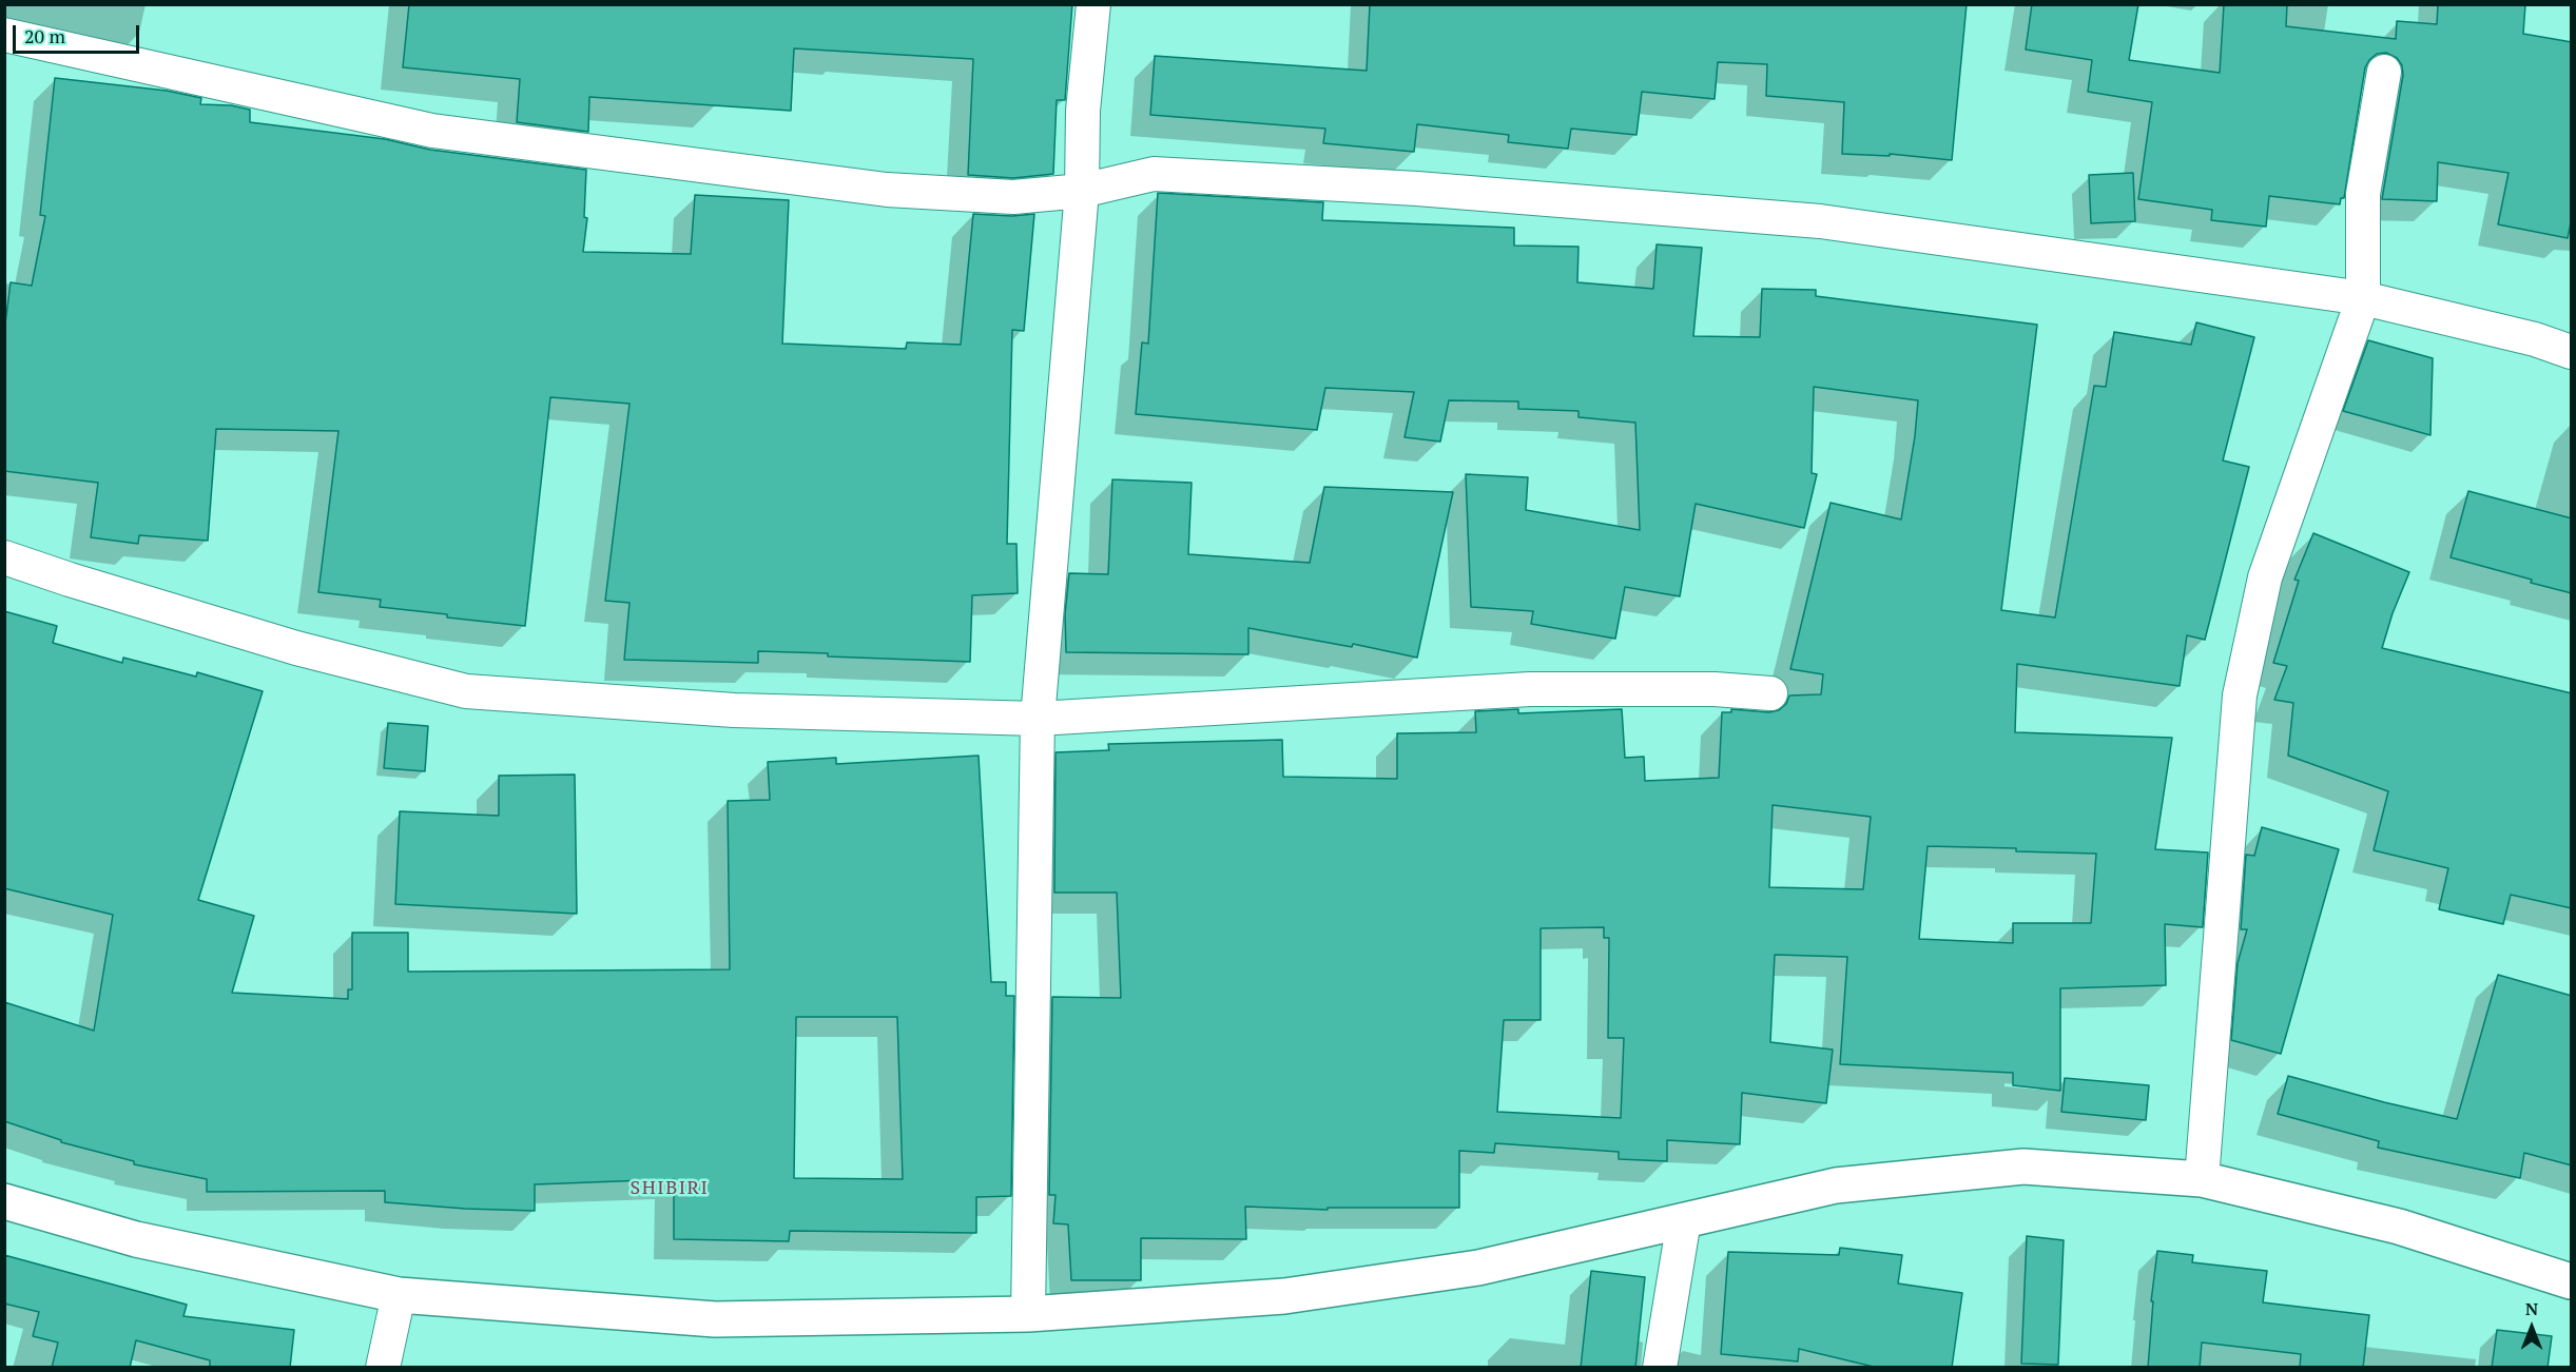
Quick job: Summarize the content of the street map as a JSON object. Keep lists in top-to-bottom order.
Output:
{
  "districts": ["SHIBIRI"],
  "scale_bar": "20 m",
  "north": "top"
}
